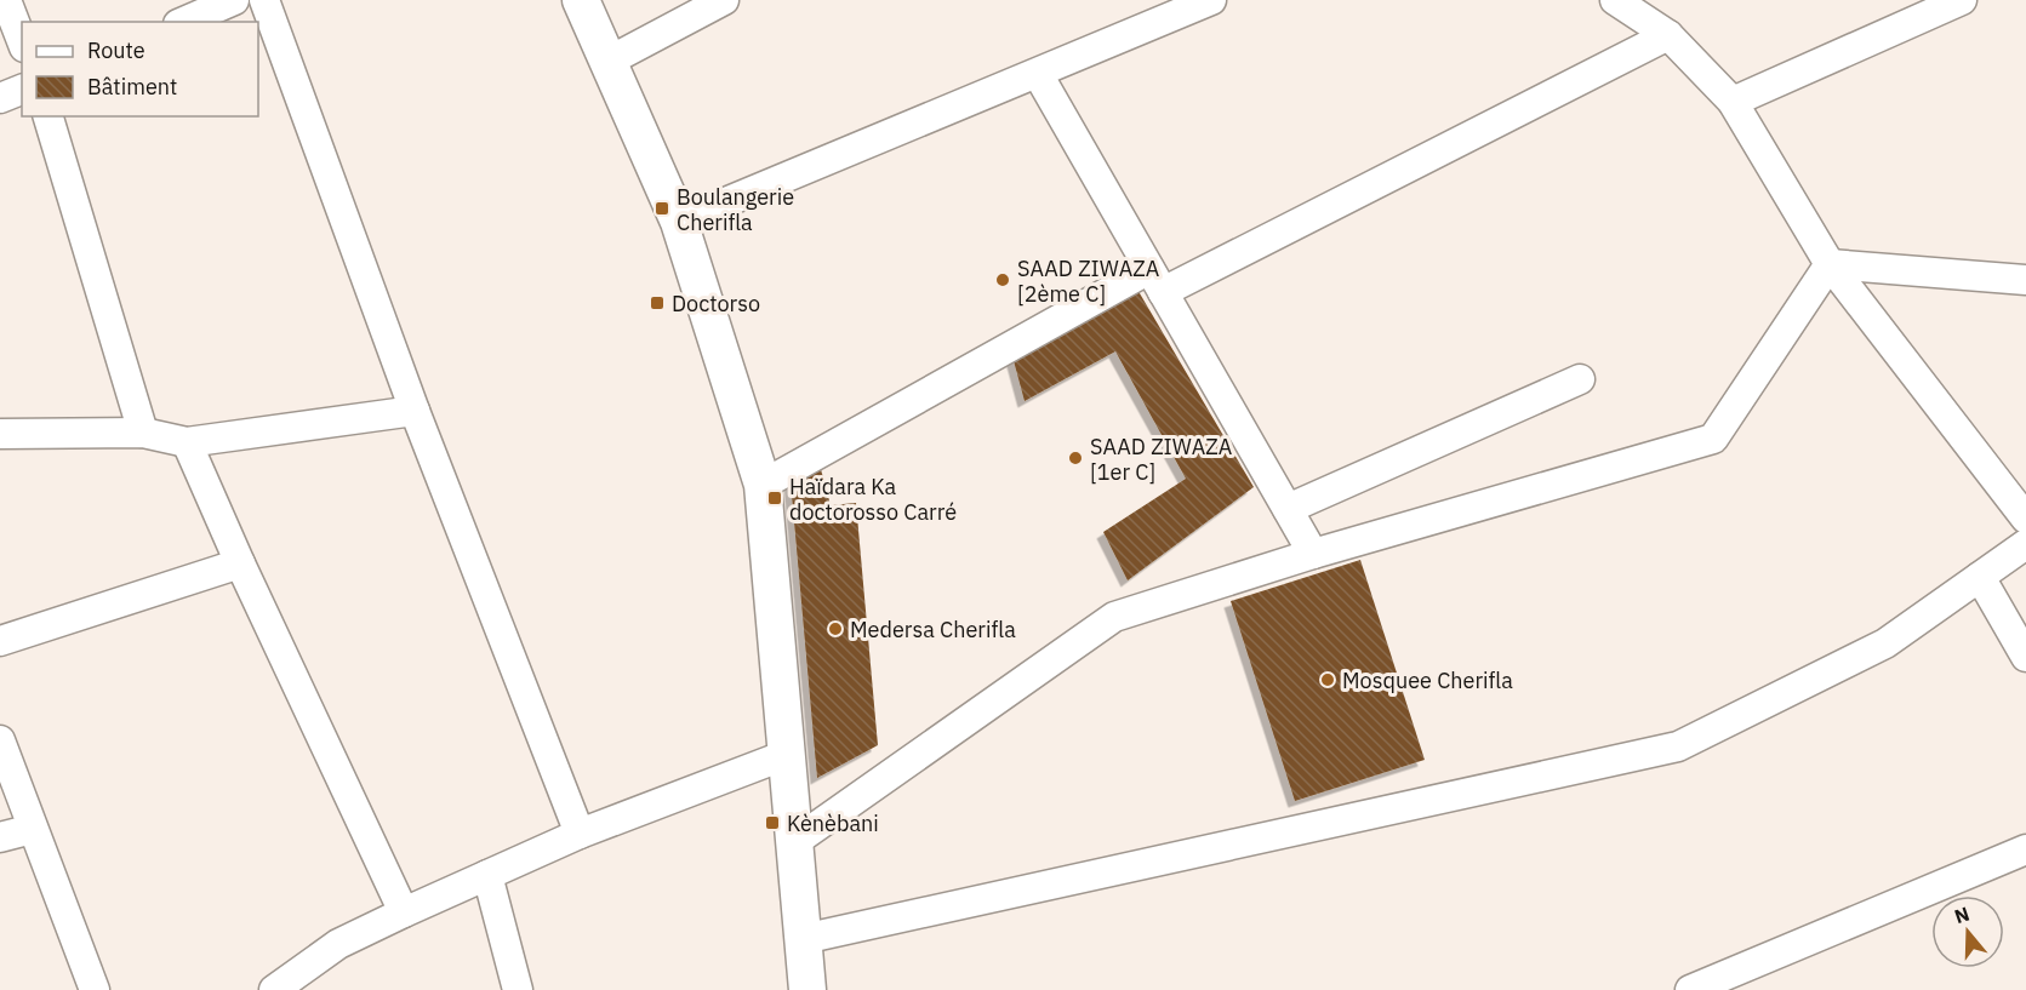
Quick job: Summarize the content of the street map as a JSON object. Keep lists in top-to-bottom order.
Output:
{
  "places": {
    "transit": [
      "Boulangerie Cherifla",
      "Doctorso",
      "Haïdara Ka doctorosso Carré",
      "Kènèbani"
    ],
    "other": [
      "SAAD ZIWAZA [2ème C]",
      "SAAD ZIWAZA [1er C]",
      "Medersa Cherifla",
      "Mosquee Cherifla"
    ]
  },
  "legend": ["Route", "Bâtiment"],
  "north": "top"
}
